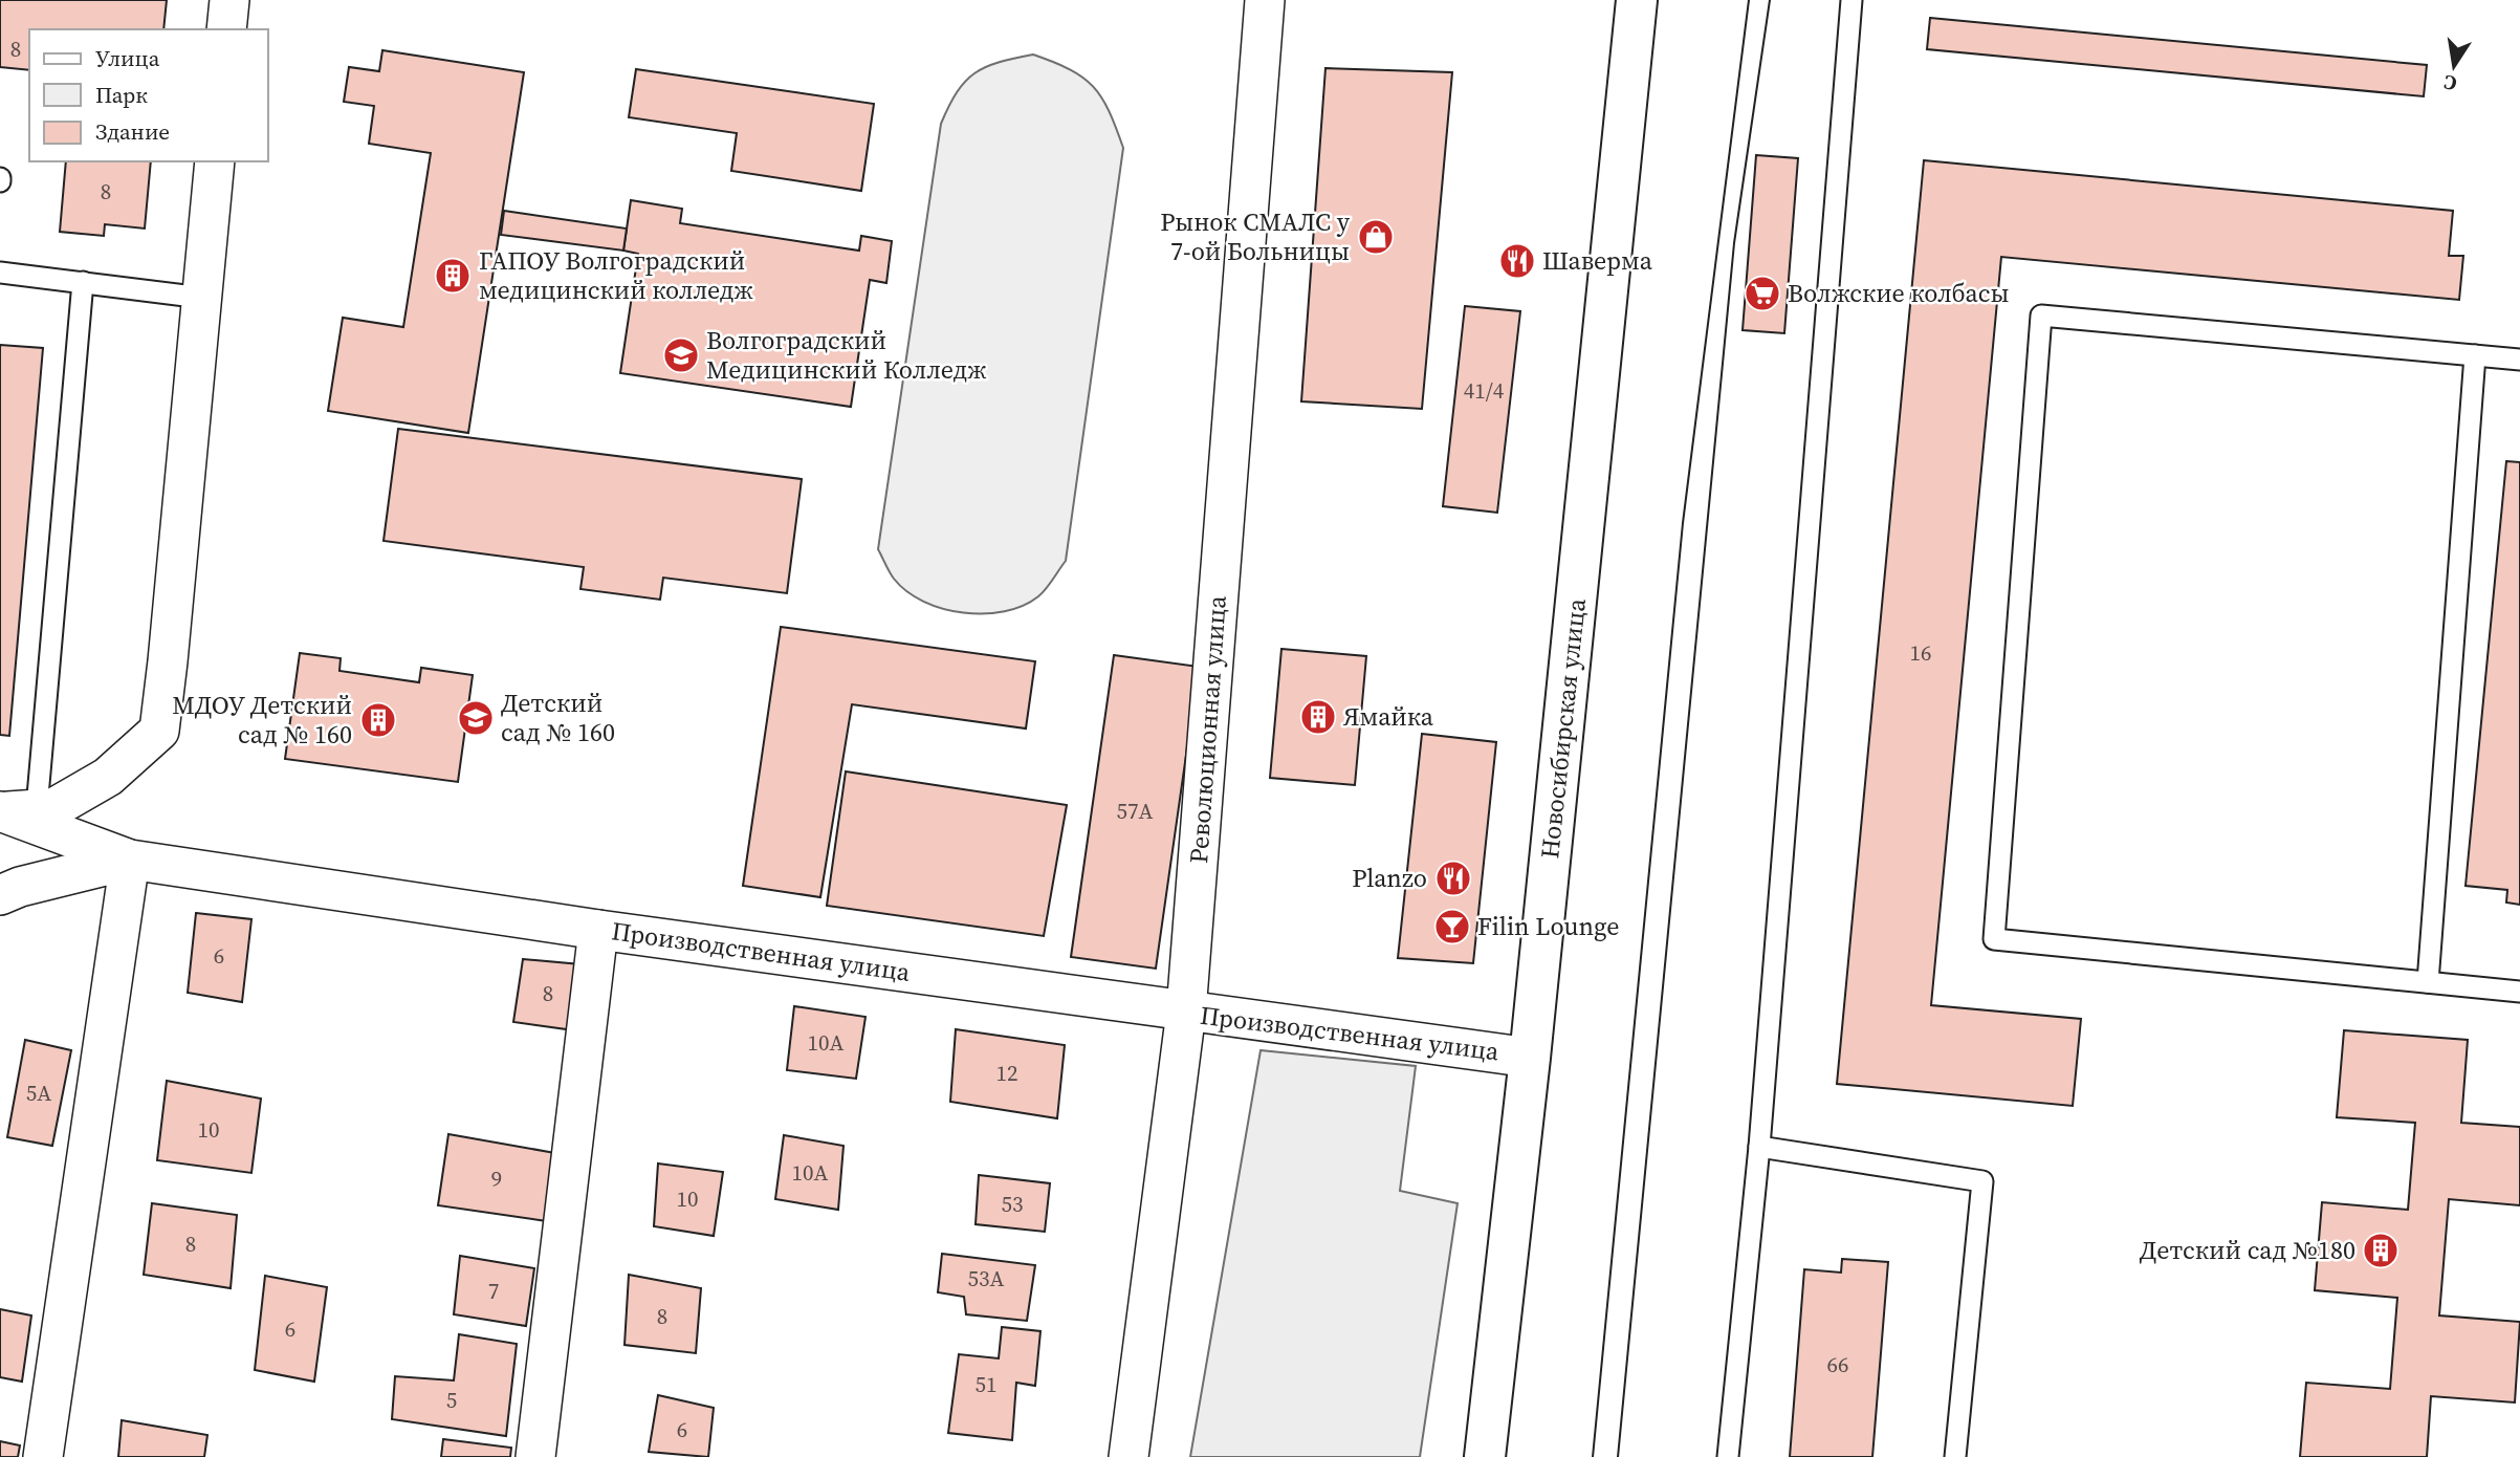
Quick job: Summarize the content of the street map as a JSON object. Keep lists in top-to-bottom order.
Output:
{
  "streets": {
    "street": ["Новосибирская улица", "Революционная улица", "Производственная улица"]
  },
  "crossings": [
    ["Новосибирская улица", "Производственная улица"],
    ["Революционная улица", "Производственная улица"]
  ],
  "places": {
    "shop": ["Рынок СМАЛС у 7-ой Больницы"],
    "restaurant": ["Шаверма", "Planzo"],
    "building": [
      "ГАПОУ Волгоградский медицинский колледж",
      "Ямайка",
      "МДОУ Детский сад № 160",
      "Детский сад №180"
    ],
    "supermarket": ["Волжские колбасы"],
    "school or university": ["Волгоградский Медицинский Колледж", "Детский сад № 160"],
    "bar": ["Filin Lounge"]
  },
  "house_numbers": [
    "8",
    "8",
    "41/4",
    "16",
    "57А",
    "6",
    "8",
    "10А",
    "12",
    "5А",
    "10",
    "10А",
    "9",
    "10",
    "53",
    "8",
    "53А",
    "7",
    "8",
    "6",
    "66",
    "51",
    "5",
    "6"
  ],
  "legend": ["Улица", "Парк", "Здание"],
  "north": "bottom"
}
